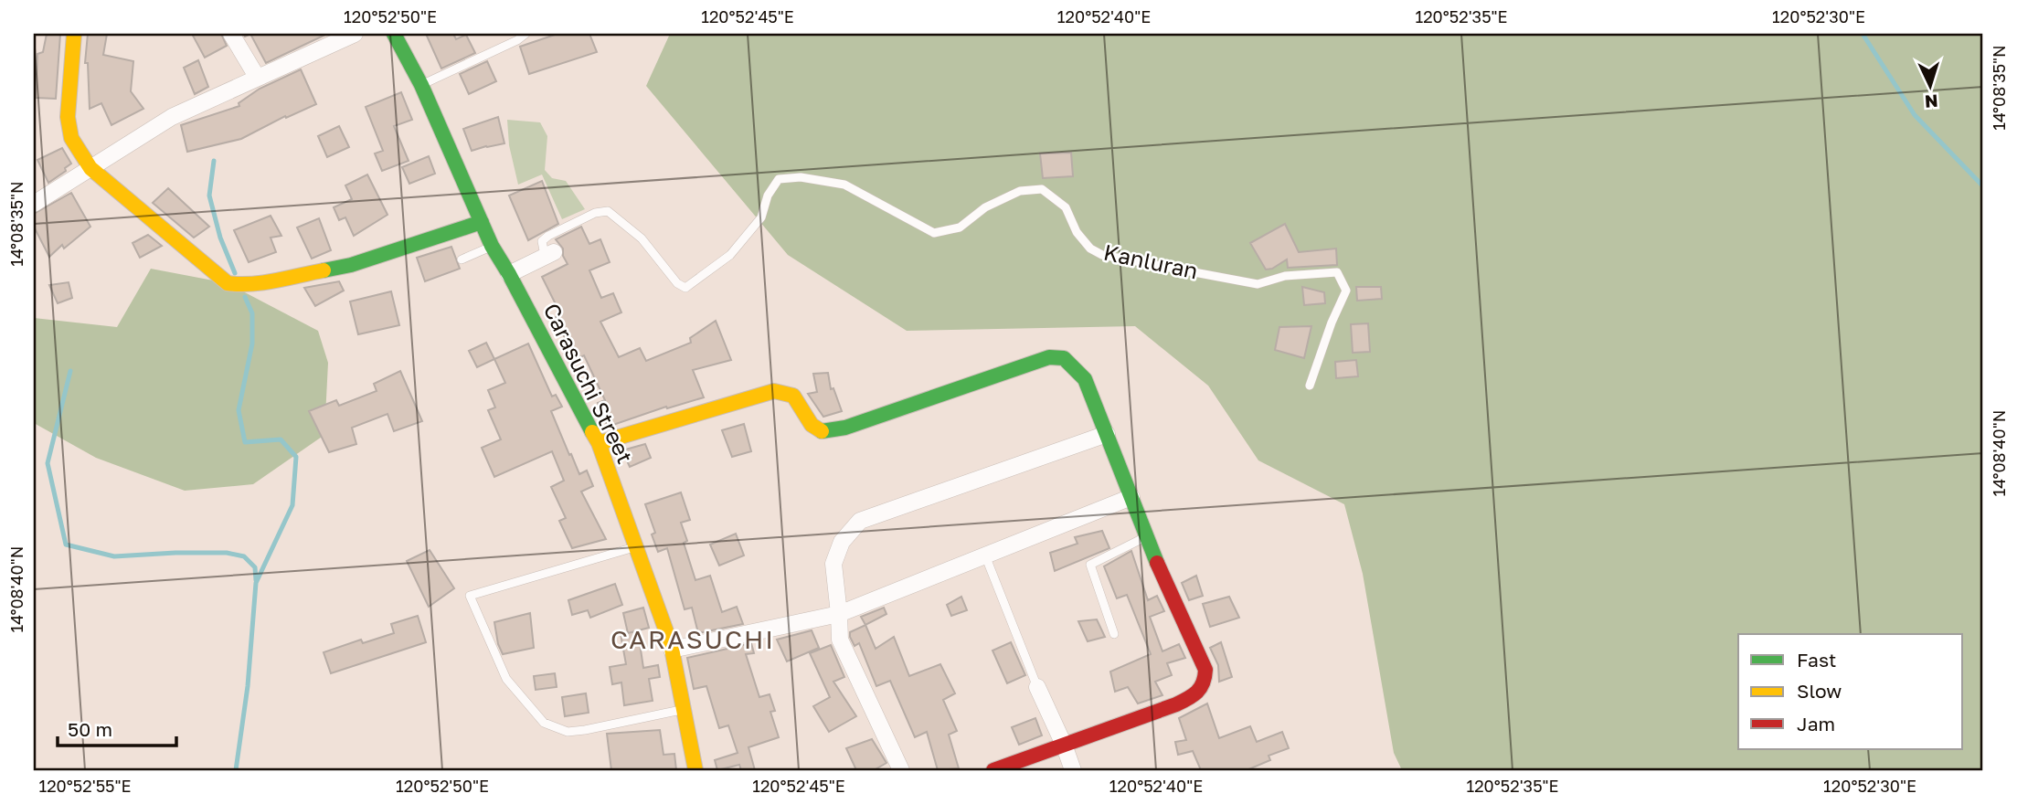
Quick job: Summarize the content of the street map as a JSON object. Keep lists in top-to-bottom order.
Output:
{
  "streets": {
    "street": ["Carasuchi Street"],
    "lane": ["Kanluran"]
  },
  "districts": ["CARASUCHI"],
  "legend": ["Fast", "Slow", "Jam"],
  "scale_bar": "50 m",
  "north": "bottom",
  "coordinates": [
    "120°52'50\"E",
    "120°52'45\"E",
    "120°52'40\"E",
    "120°52'35\"E",
    "120°52'30\"E",
    "14°08'35\"N",
    "14°08'40\"N",
    "120°52'55\"E"
  ]
}
